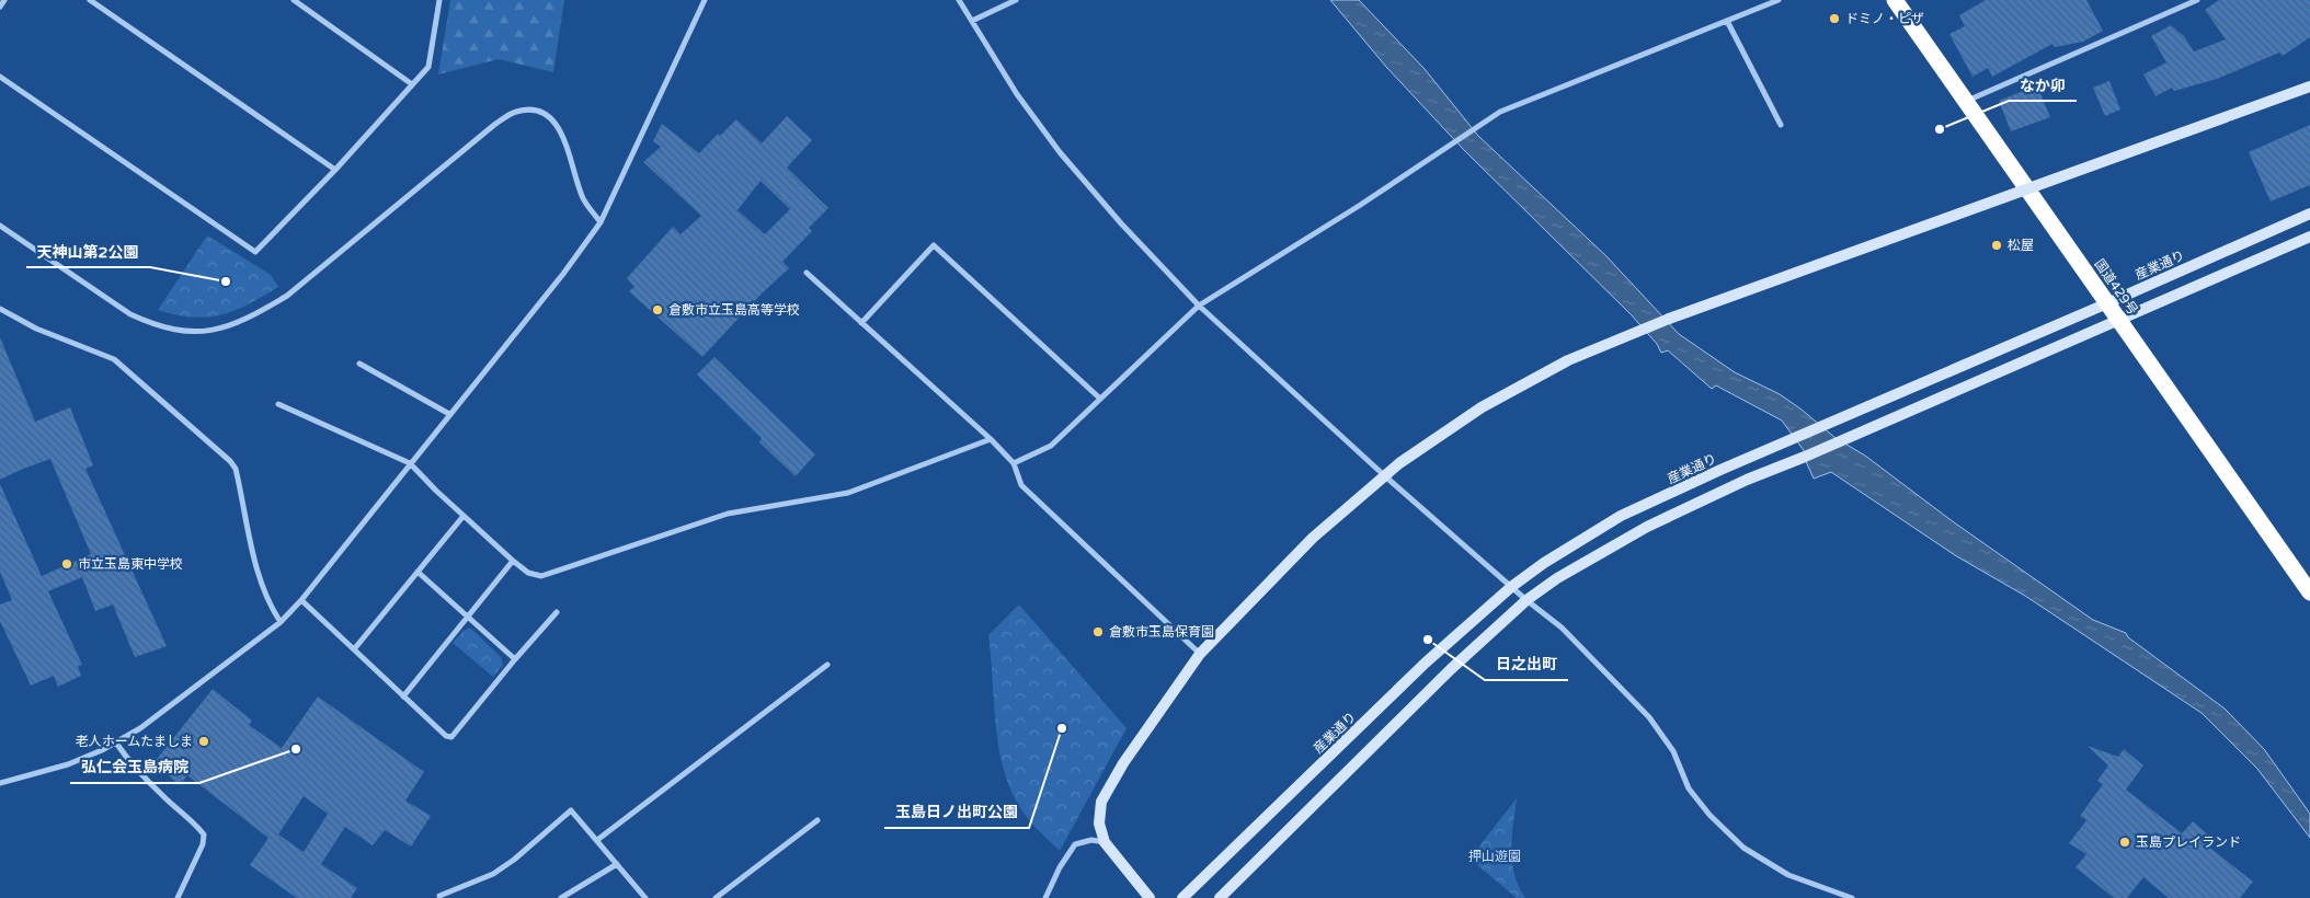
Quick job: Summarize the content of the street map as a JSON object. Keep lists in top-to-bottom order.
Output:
{
  "streets": {
    "highway": ["国道429号"],
    "street": ["産業通り"]
  },
  "crossings": [
    ["産業通り", "国道429号"]
  ],
  "parks": ["押山遊園"],
  "places": [
    "ドミノ・ピザ",
    "なか卯",
    "松屋",
    "天神山第2公園",
    "倉敷市立玉島高等学校",
    "市立玉島東中学校",
    "倉敷市玉島保育園",
    "日之出町",
    "玉島日ノ出町公園",
    "老人ホームたましま",
    "弘仁会玉島病院",
    "玉島プレイランド"
  ]
}
